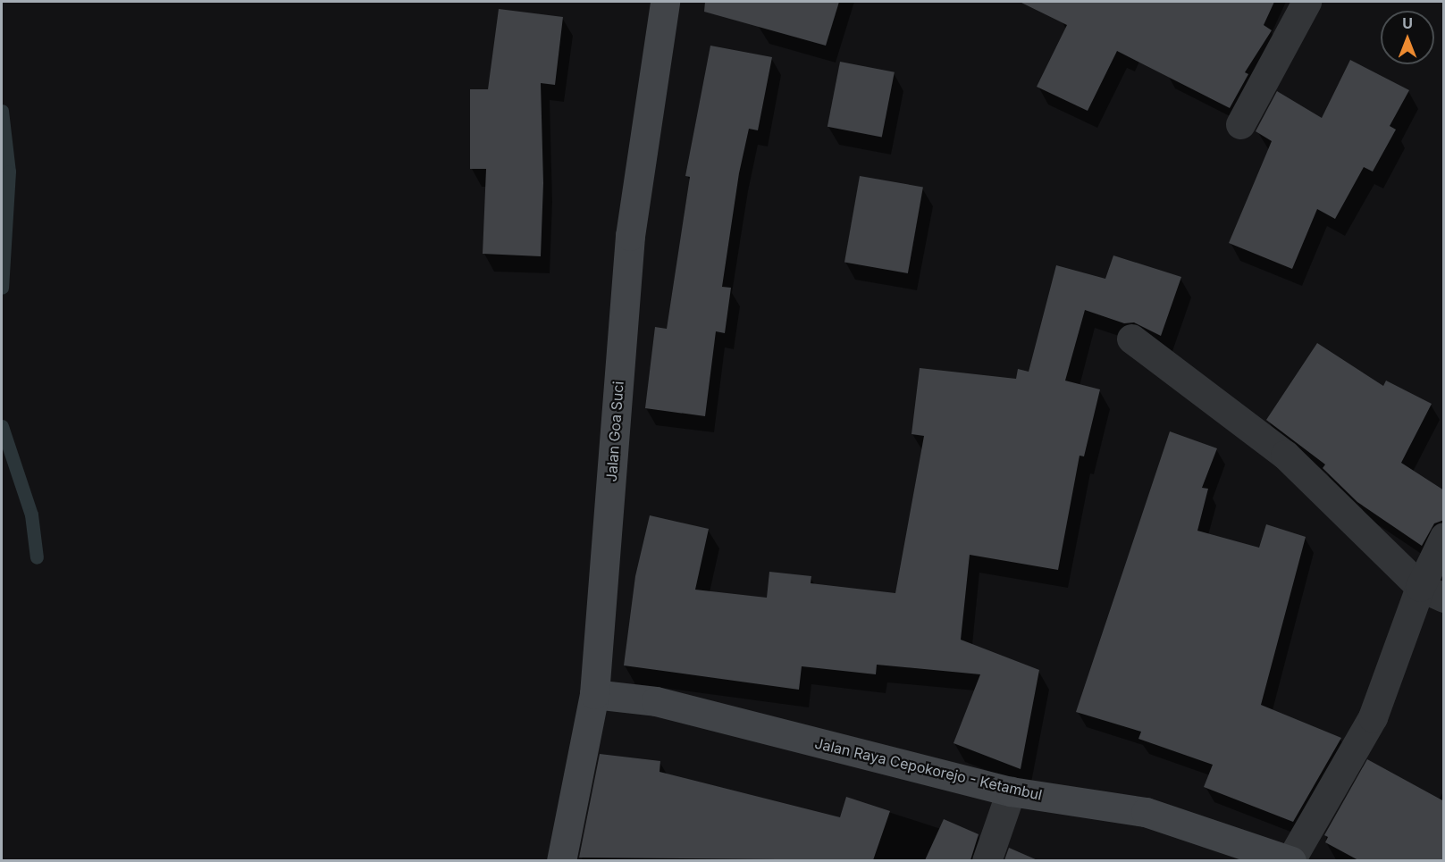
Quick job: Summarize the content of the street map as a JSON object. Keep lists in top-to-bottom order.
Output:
{
  "streets": {
    "street": ["Jalan Goa Suci", "Jalan Raya Cepokorejo - Ketambul"]
  },
  "crossings": [
    ["Jalan Goa Suci", "Jalan Raya Cepokorejo - Ketambul"]
  ],
  "north": "top"
}
